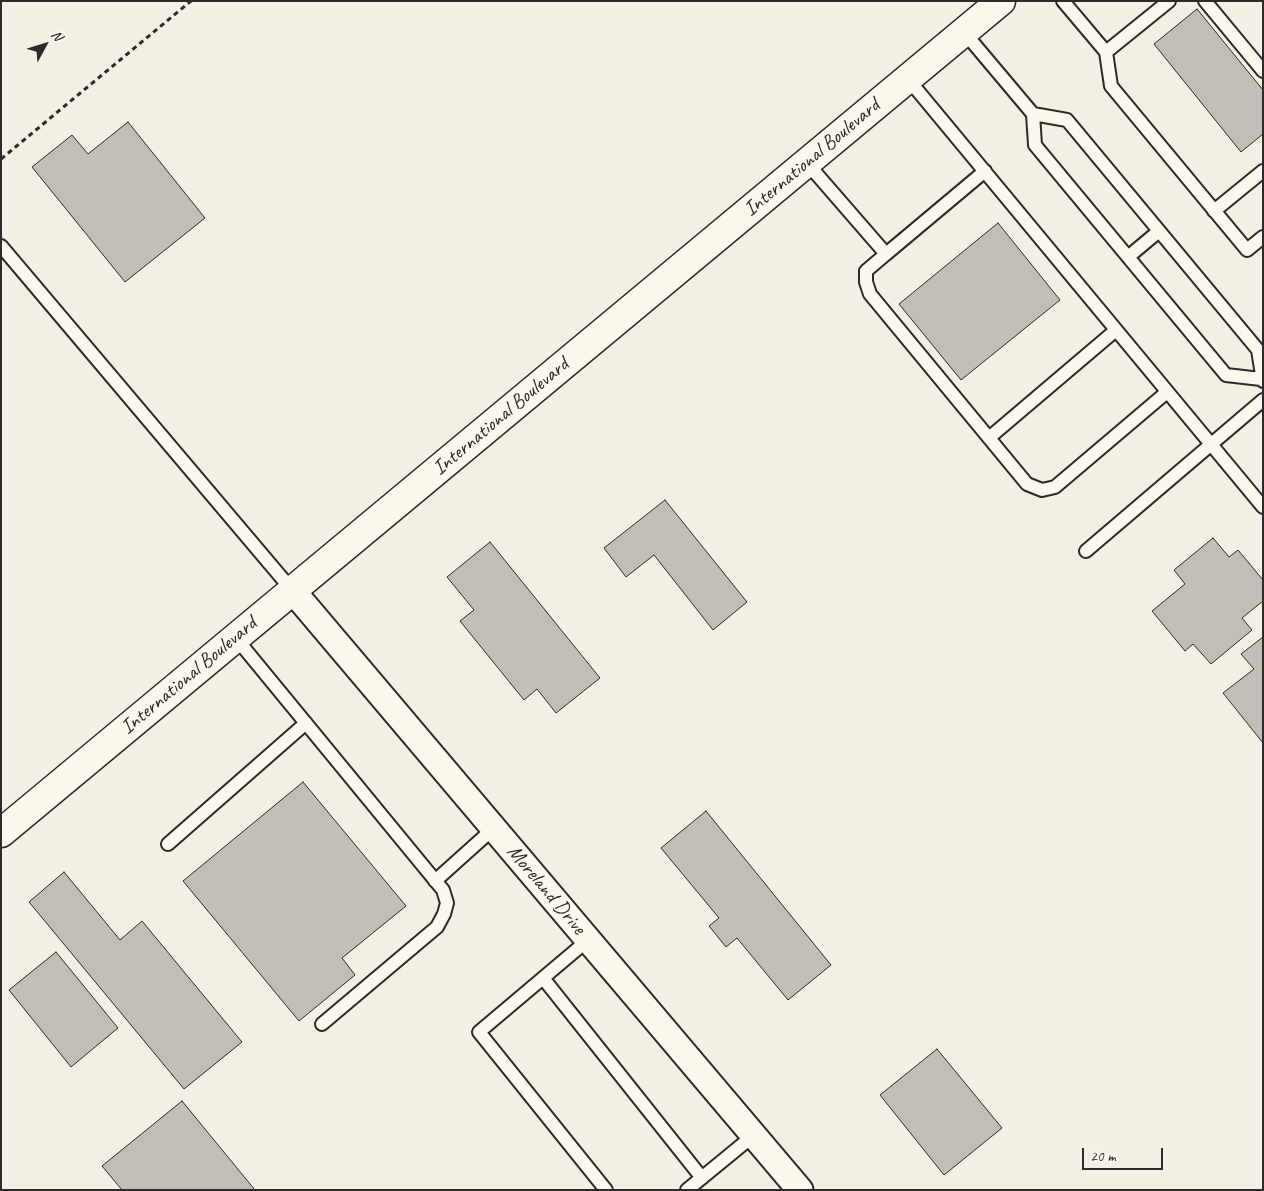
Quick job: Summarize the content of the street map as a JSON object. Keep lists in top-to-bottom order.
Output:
{
  "streets": {
    "main road": ["International Boulevard"],
    "street": ["Moreland Drive"]
  },
  "crossings": [
    ["International Boulevard", "Moreland Drive"]
  ],
  "scale_bar": "20 m",
  "north": "top right"
}
